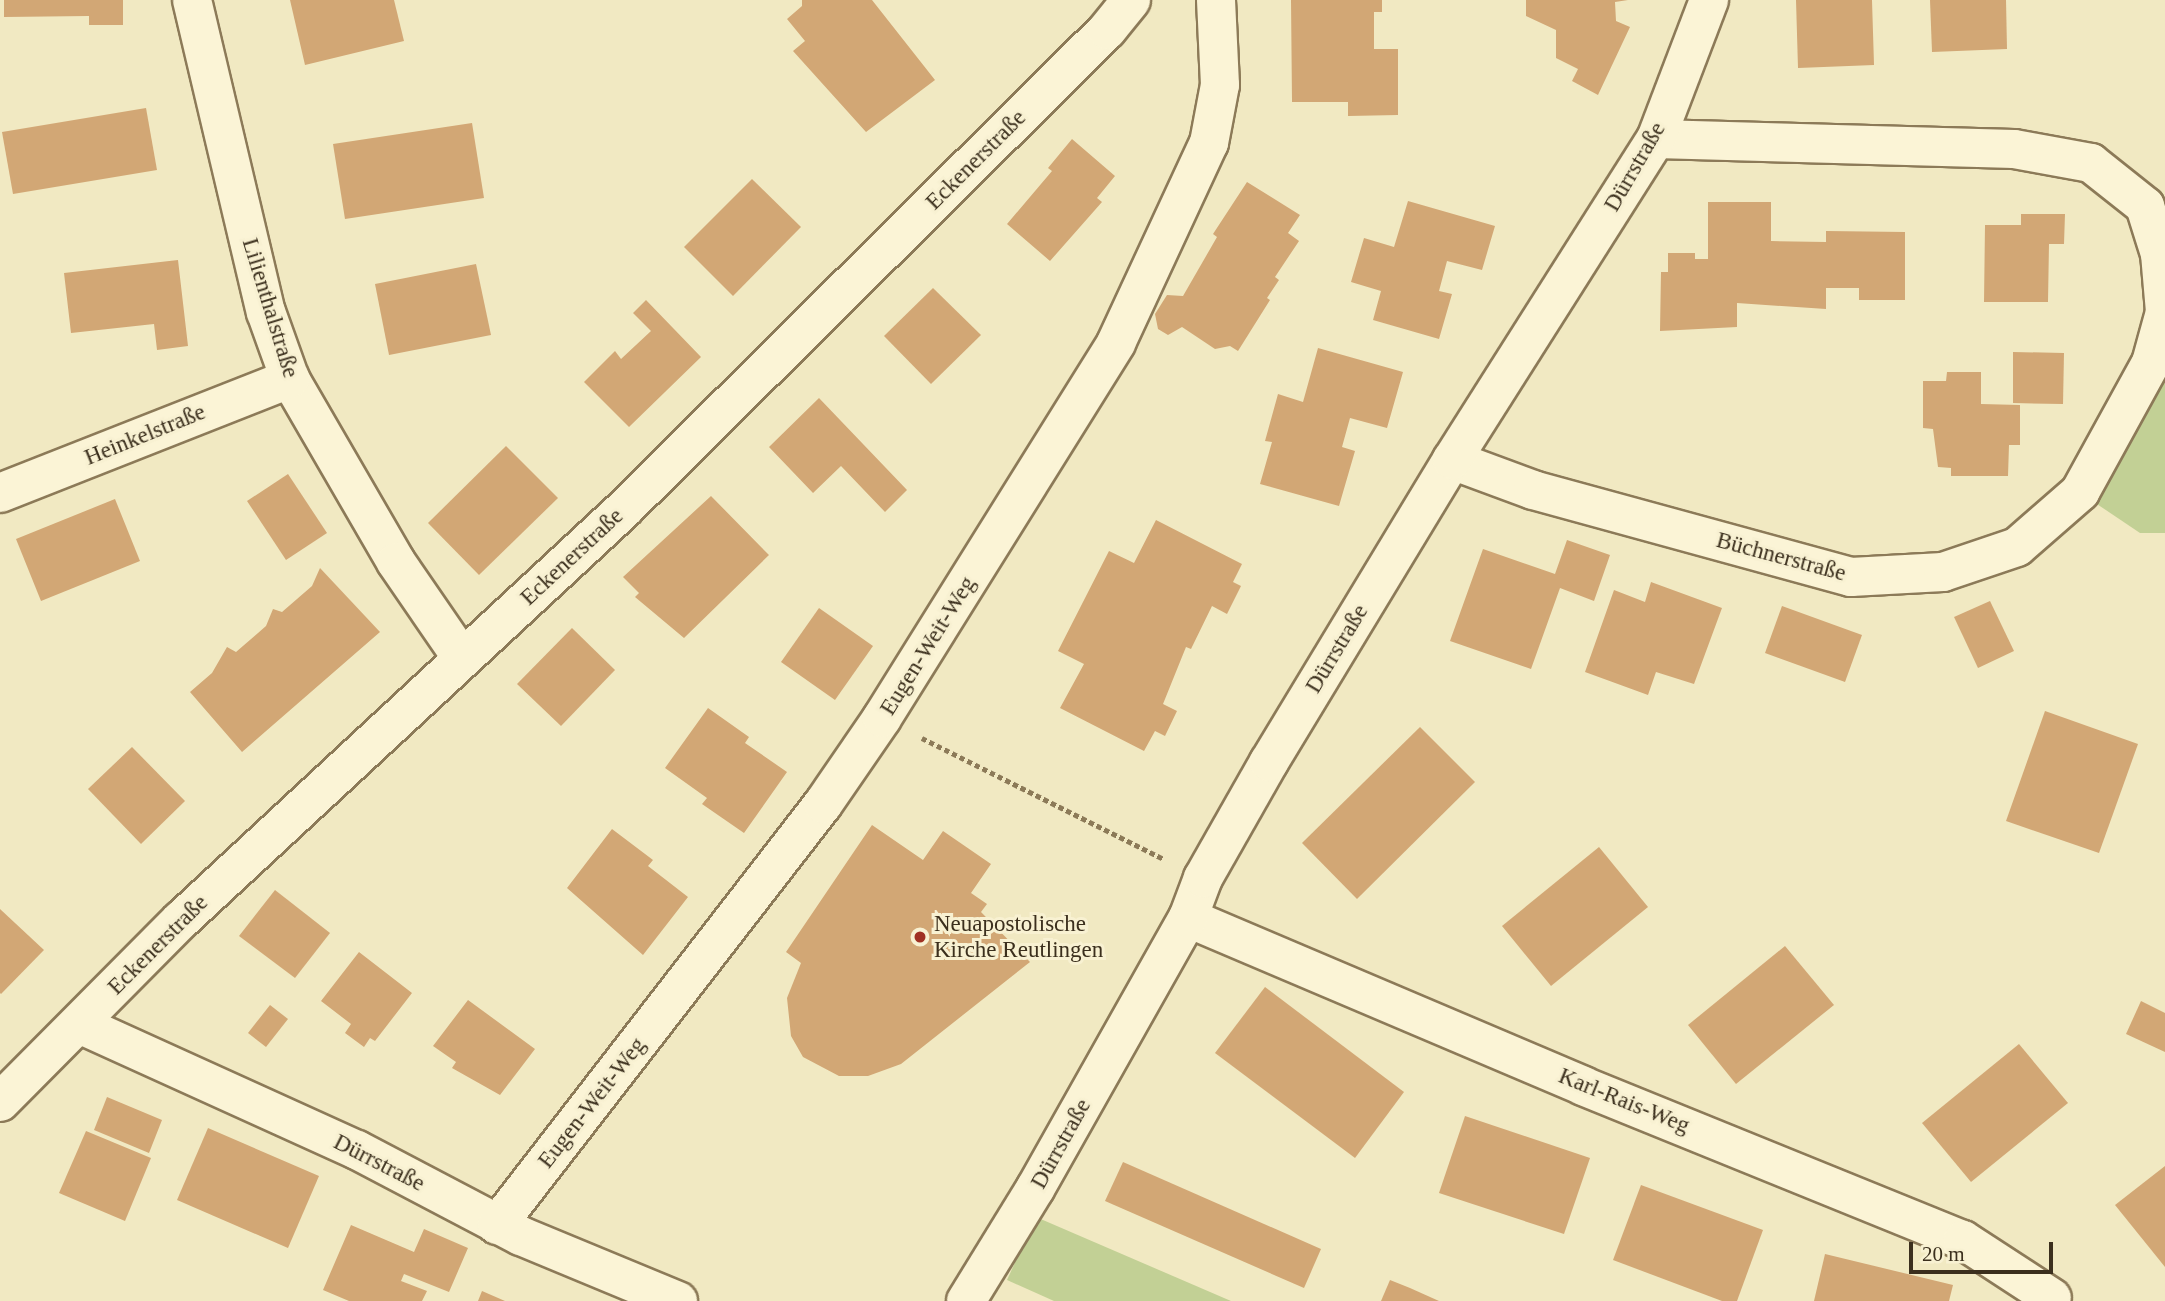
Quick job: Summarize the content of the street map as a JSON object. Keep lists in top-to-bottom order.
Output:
{
  "streets": {
    "street": [
      "Eckenerstraße",
      "Dürrstraße",
      "Lilienthalstraße",
      "Heinkelstraße",
      "Büchnerstraße",
      "Eugen-Weit-Weg",
      "Karl-Rais-Weg"
    ]
  },
  "crossings": [
    ["Eckenerstraße", "Dürrstraße"],
    ["Eckenerstraße", "Lilienthalstraße"],
    ["Dürrstraße", "Büchnerstraße"],
    ["Dürrstraße", "Eugen-Weit-Weg"],
    ["Dürrstraße", "Karl-Rais-Weg"],
    ["Lilienthalstraße", "Heinkelstraße"]
  ],
  "places": ["Neuapostolische Kirche Reutlingen"],
  "scale_bar": "20 m"
}
